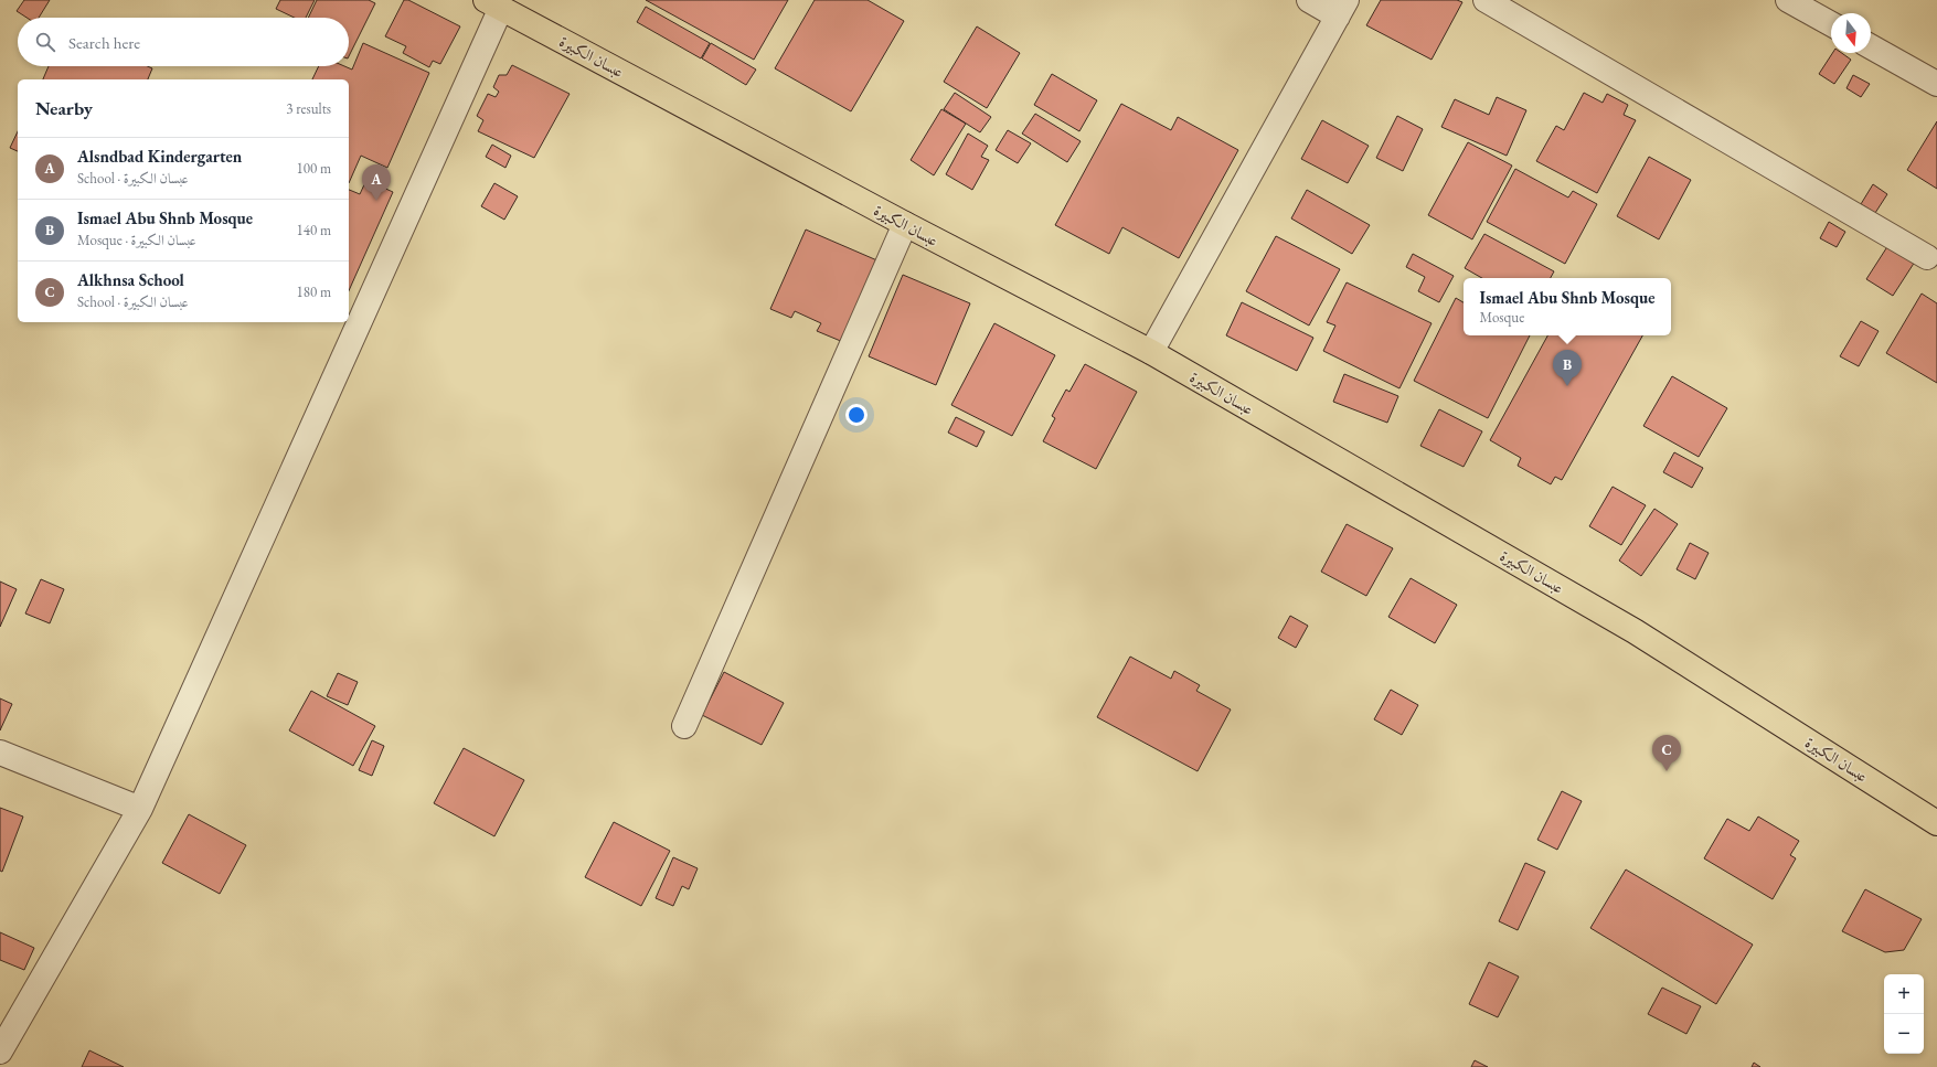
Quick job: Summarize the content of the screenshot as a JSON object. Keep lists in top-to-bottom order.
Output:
{
  "streets": {
    "main road": ["عبسان الكبيرة"]
  },
  "north": "bottom",
  "page": {
    "search": "Search here",
    "heading": ["Nearby", "3 results"],
    "list": [
      {
        "mark": "A",
        "name": "Alsndbad Kindergarten",
        "note": "School · عبسان الكبيرة",
        "value": "100 m"
      },
      {
        "mark": "B",
        "name": "Ismael Abu Shnb Mosque",
        "note": "Mosque · عبسان الكبيرة",
        "value": "140 m"
      },
      {
        "mark": "C",
        "name": "Alkhnsa School",
        "note": "School · عبسان الكبيرة",
        "value": "180 m"
      }
    ],
    "pins": ["A", "B", "C"],
    "popup": ["Ismael Abu Shnb Mosque", "Mosque"],
    "map_buttons": ["+", "−"]
  }
}
